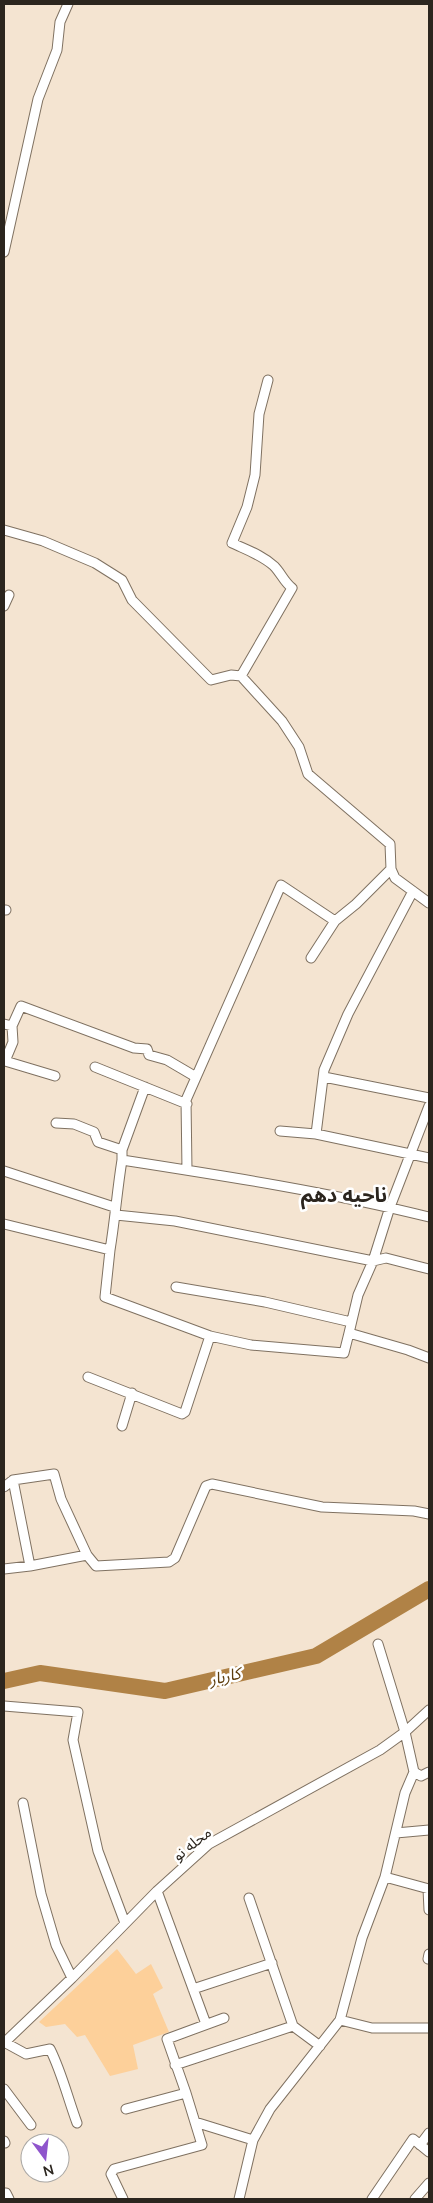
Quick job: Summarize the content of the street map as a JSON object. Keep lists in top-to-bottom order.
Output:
{
  "streets": {
    "street": ["محله نو"]
  },
  "districts": ["ناحیه دهم"],
  "water": ["کاربار"],
  "north": "bottom"
}
